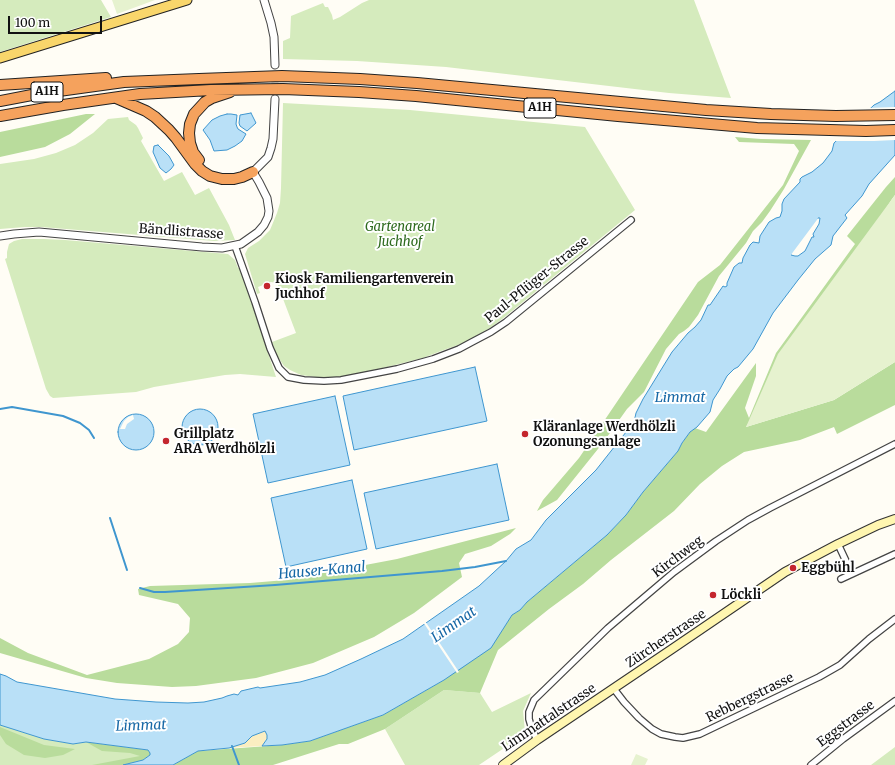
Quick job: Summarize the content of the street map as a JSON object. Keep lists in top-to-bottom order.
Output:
{
  "streets": {
    "highway": ["A1H"],
    "main road": ["Zürcherstrasse", "Limmattalstrasse"],
    "street": [
      "Bändlistrasse",
      "Paul-Pflüger-Strasse",
      "Kirchweg",
      "Rebbergstrasse",
      "Eggstrasse"
    ]
  },
  "crossings": [
    ["Bändlistrasse", "Paul-Pflüger-Strasse"],
    ["Kirchweg", "Limmattalstrasse"],
    ["Zürcherstrasse", "Rebbergstrasse"],
    ["Zürcherstrasse", "Limmattalstrasse"],
    ["Rebbergstrasse", "Limmattalstrasse"]
  ],
  "water": ["Limmat", "Hauser-Kanal"],
  "parks": ["Gartenareal Juchhof"],
  "places": [
    "Kiosk Familiengartenverein Juchhof",
    "Kläranlage Werdhölzli Ozonungsanlage",
    "Grillplatz ARA Werdhölzli",
    "Eggbühl",
    "Löckli"
  ],
  "scale_bar": "100 m"
}
